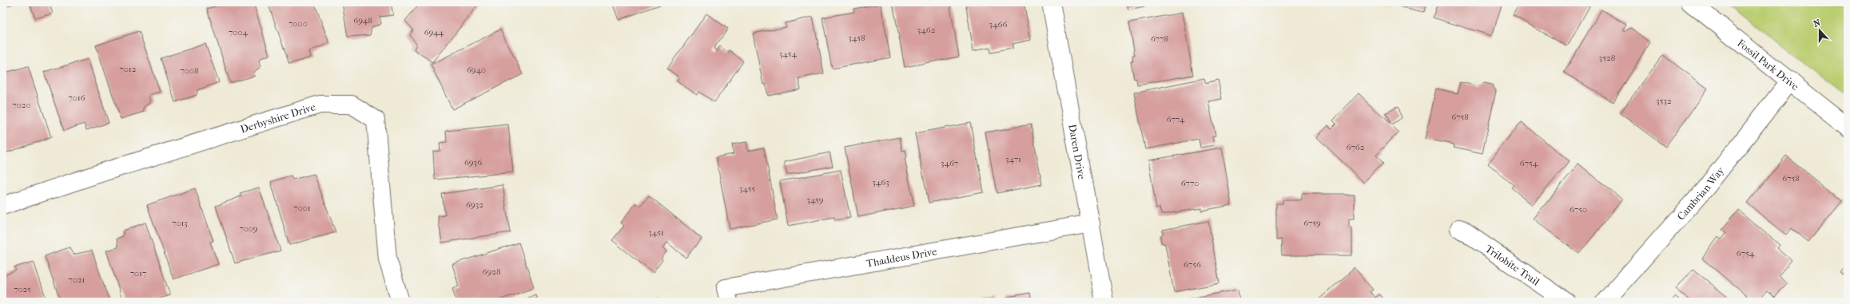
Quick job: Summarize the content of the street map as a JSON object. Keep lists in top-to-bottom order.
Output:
{
  "streets": {
    "street": [
      "Fossil Park Drive",
      "Derbyshire Drive",
      "Daren Drive",
      "Cambrian Way",
      "Thaddeus Drive",
      "Trilobite Trail"
    ]
  },
  "crossings": [
    ["Fossil Park Drive", "Cambrian Way"],
    ["Daren Drive", "Thaddeus Drive"]
  ],
  "house_numbers": [
    "6948",
    "7000",
    "3466",
    "3462",
    "7004",
    "6944",
    "3458",
    "6778",
    "3454",
    "3528",
    "7012",
    "6940",
    "7008",
    "7016",
    "3532",
    "7020",
    "6758",
    "6774",
    "6762",
    "3471",
    "6936",
    "3467",
    "6754",
    "6758",
    "3463",
    "6770",
    "3455",
    "3459",
    "6932",
    "7001",
    "6750",
    "7013",
    "6759",
    "7009",
    "3451",
    "6754",
    "6756",
    "6928",
    "7017",
    "7021",
    "7025"
  ],
  "north": "top"
}
